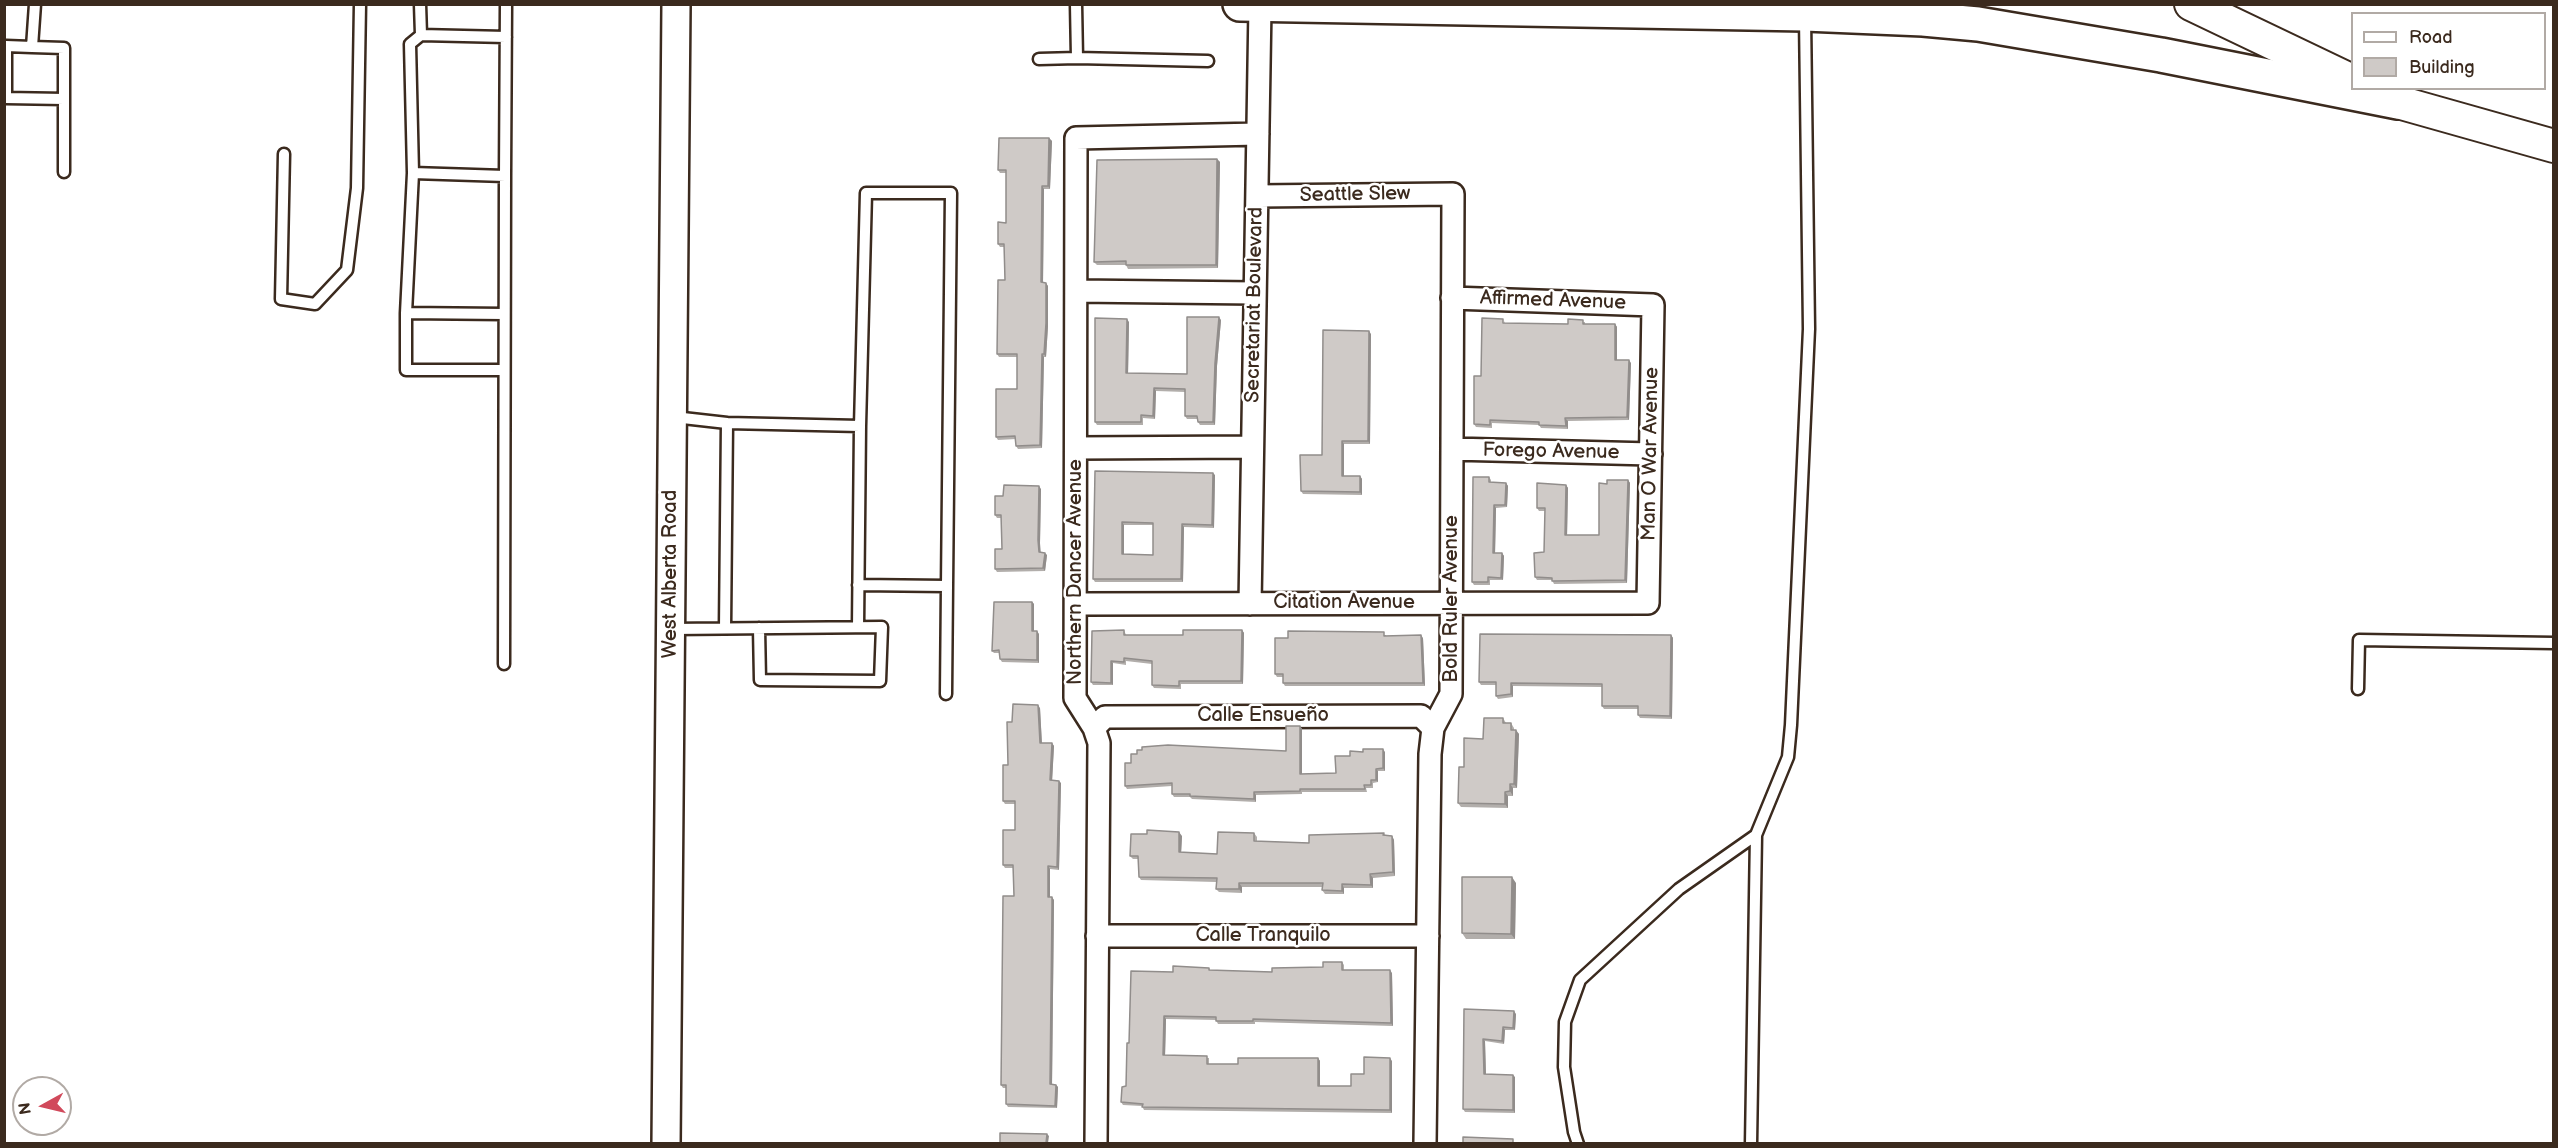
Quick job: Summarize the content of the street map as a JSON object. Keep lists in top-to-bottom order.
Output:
{
  "streets": {
    "street": [
      "Seattle Slew",
      "Affirmed Avenue",
      "Secretariat Boulevard",
      "Forego Avenue",
      "Man O War Avenue",
      "Northern Dancer Avenue",
      "West Alberta Road",
      "Bold Ruler Avenue",
      "Citation Avenue",
      "Calle Ensueño",
      "Calle Tranquilo"
    ]
  },
  "crossings": [
    ["Seattle Slew", "Secretariat Boulevard"],
    ["Seattle Slew", "Bold Ruler Avenue"],
    ["Affirmed Avenue", "Man O War Avenue"],
    ["Affirmed Avenue", "Bold Ruler Avenue"],
    ["Secretariat Boulevard", "Northern Dancer Avenue"],
    ["Secretariat Boulevard", "Citation Avenue"],
    ["Forego Avenue", "Man O War Avenue"],
    ["Forego Avenue", "Bold Ruler Avenue"],
    ["Man O War Avenue", "Citation Avenue"],
    ["Northern Dancer Avenue", "Citation Avenue"],
    ["Northern Dancer Avenue", "Calle Ensueño"],
    ["Northern Dancer Avenue", "Calle Tranquilo"],
    ["Bold Ruler Avenue", "Citation Avenue"],
    ["Bold Ruler Avenue", "Calle Ensueño"],
    ["Bold Ruler Avenue", "Calle Tranquilo"]
  ],
  "legend": ["Road", "Building"],
  "north": "left"
}
